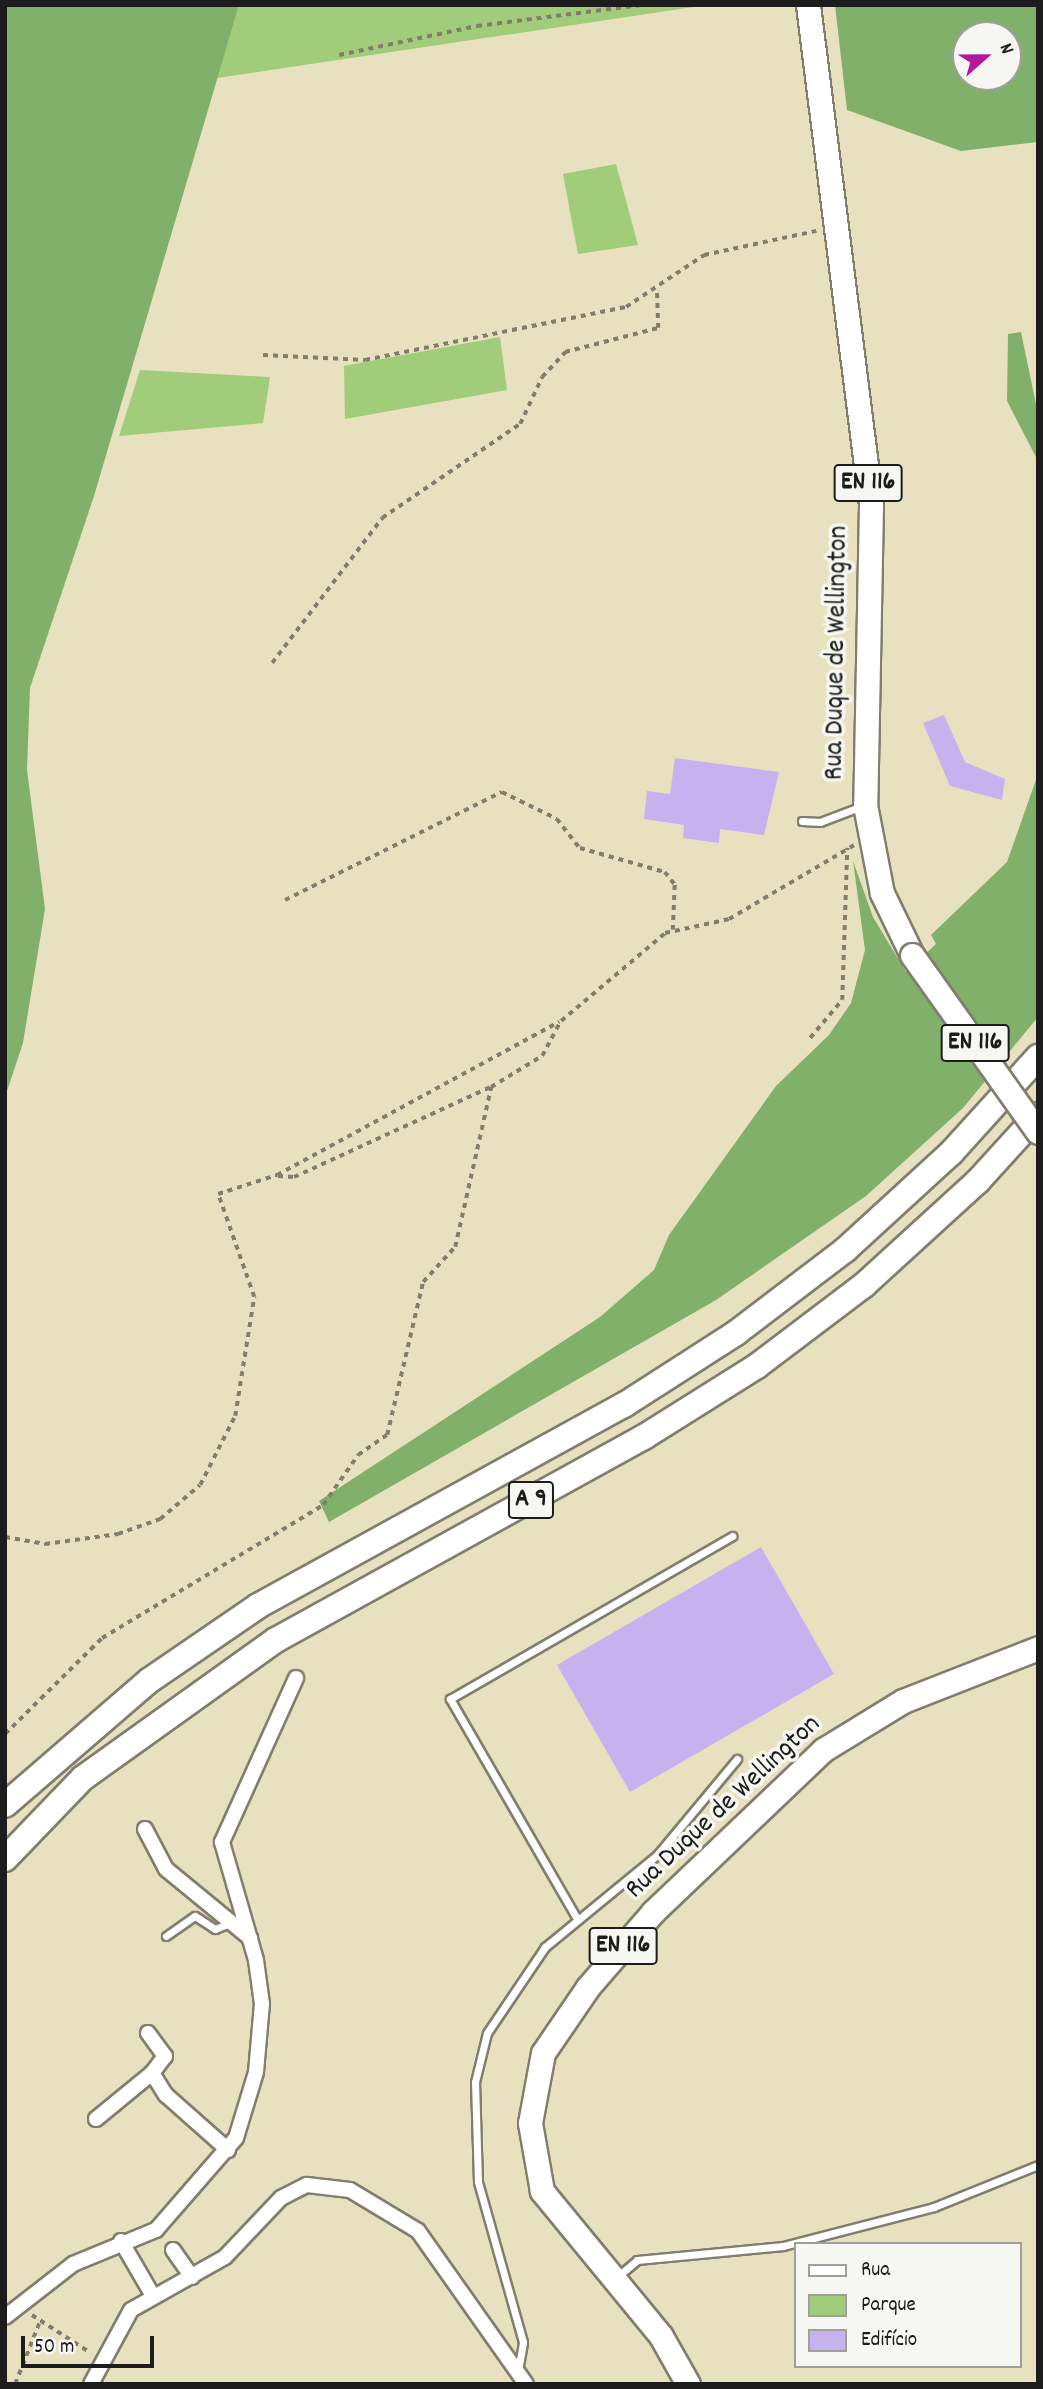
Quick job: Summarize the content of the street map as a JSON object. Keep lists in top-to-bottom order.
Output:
{
  "streets": {
    "highway": ["A 9"],
    "main road": ["EN 116", "Rua Duque de Wellington"]
  },
  "legend": ["Rua", "Parque", "Edifício"],
  "scale_bar": "50 m",
  "north": "right"
}
